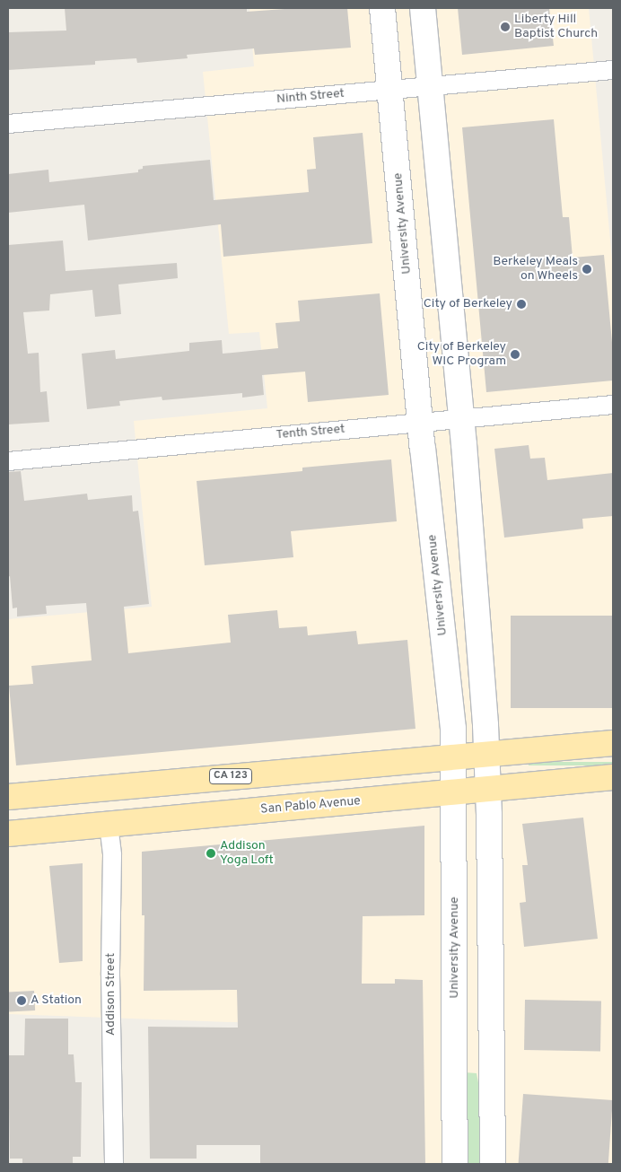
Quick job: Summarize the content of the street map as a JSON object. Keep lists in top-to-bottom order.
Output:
{
  "streets": {
    "main road": ["University Avenue", "CA 123", "San Pablo Avenue"],
    "street": ["Ninth Street", "Tenth Street", "Addison Street"]
  },
  "crossings": [
    ["Ninth Street", "University Avenue"],
    ["University Avenue", "Tenth Street"],
    ["University Avenue", "CA 123"],
    ["University Avenue", "San Pablo Avenue"],
    ["San Pablo Avenue", "Addison Street"]
  ],
  "places": [
    "Liberty Hill Baptist Church",
    "Berkeley Meals on Wheels",
    "City of Berkeley",
    "City of Berkeley WIC Program",
    "Addison Yoga Loft",
    "A Station"
  ]
}
